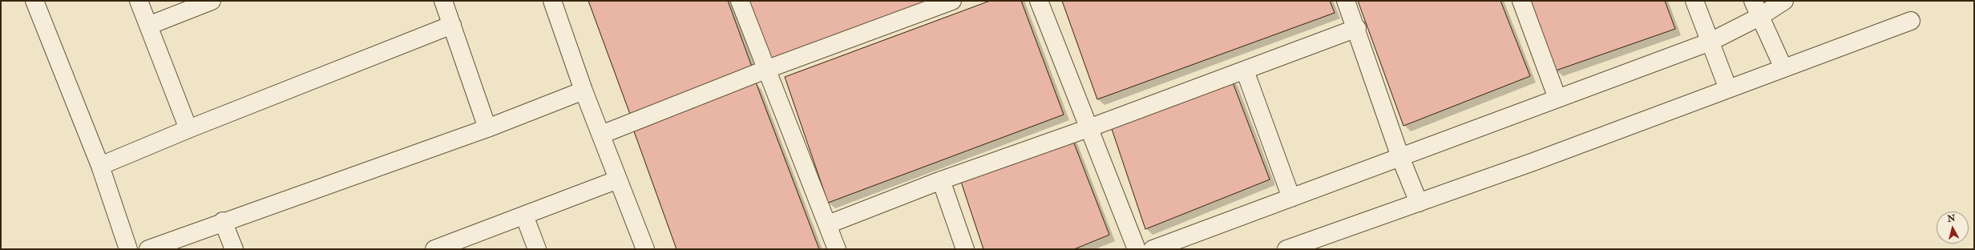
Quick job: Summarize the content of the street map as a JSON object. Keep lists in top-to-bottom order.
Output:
{
  "north": "top"
}
